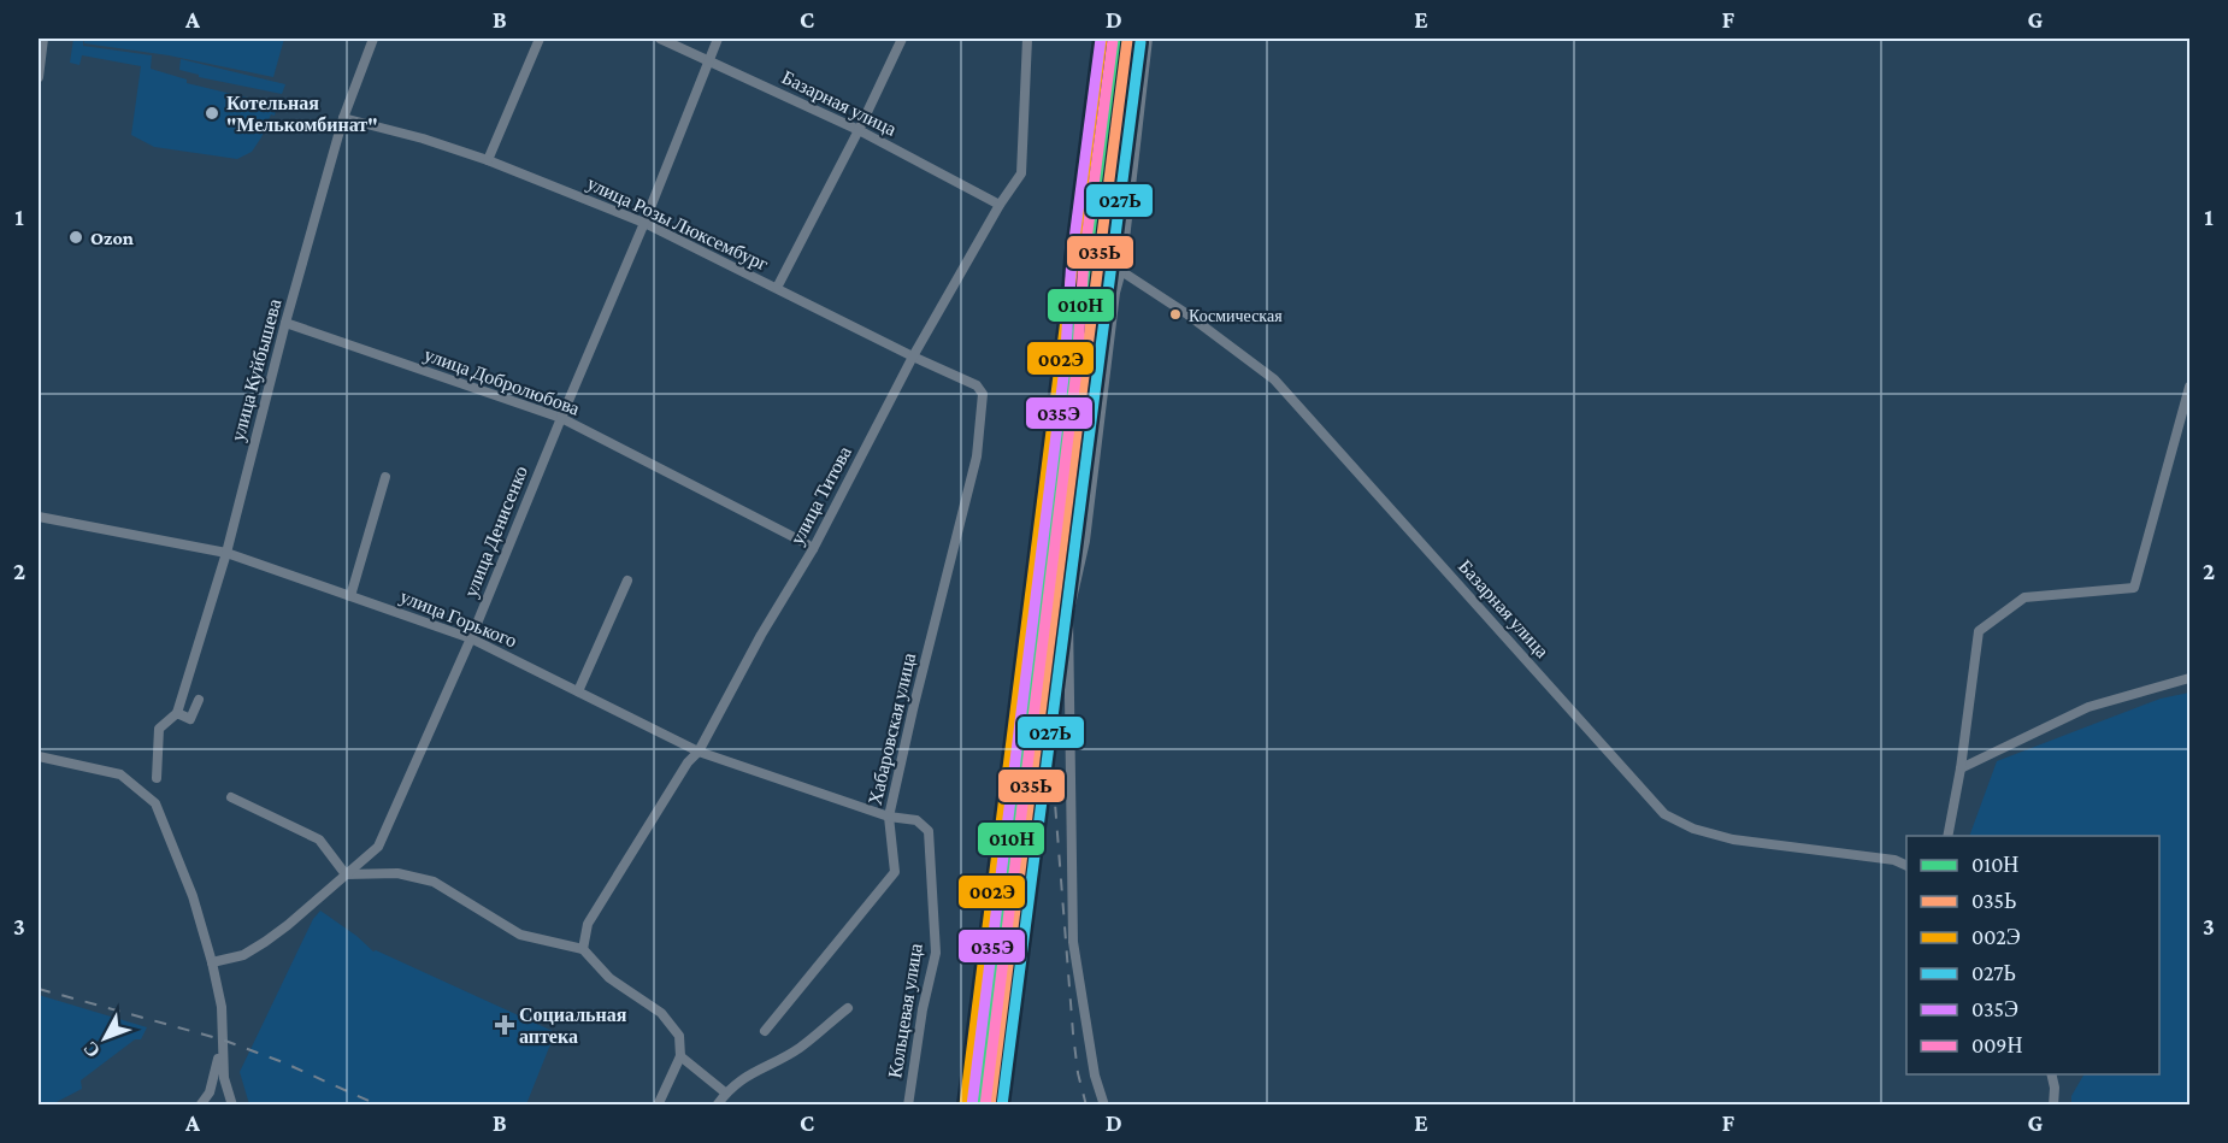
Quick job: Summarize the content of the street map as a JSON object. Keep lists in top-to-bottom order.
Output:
{
  "streets": {
    "street": [
      "Базарная улица",
      "улица Розы Люксембург",
      "улица Куйбышева",
      "улица Добролюбова",
      "улица Титова",
      "улица Денисенко",
      "улица Горького",
      "Хабаровская улица",
      "Кольцевая улица"
    ]
  },
  "crossings": [
    ["Базарная улица", "улица Титова"],
    ["Базарная улица", "улица Денисенко"],
    ["улица Розы Люксембург", "улица Куйбышева"],
    ["улица Розы Люксембург", "улица Титова"],
    ["улица Розы Люксембург", "улица Денисенко"],
    ["улица Розы Люксембург", "Хабаровская улица"],
    ["улица Куйбышева", "улица Добролюбова"],
    ["улица Куйбышева", "улица Горького"],
    ["улица Добролюбова", "улица Титова"],
    ["улица Добролюбова", "улица Денисенко"],
    ["улица Титова", "улица Горького"],
    ["улица Денисенко", "улица Горького"],
    ["улица Горького", "Хабаровская улица"],
    ["улица Горького", "Кольцевая улица"],
    ["Хабаровская улица", "Кольцевая улица"]
  ],
  "places": {
    "other": ["Котельная \"Мелькомбинат\"", "Ozon", "Космическая"],
    "health": ["Социальная аптека"]
  },
  "lines": [
    "transit line 010Н",
    "transit line 002Э",
    "transit line 035Э",
    "transit line 035Ь",
    "transit line 009Н",
    "transit line 027Ь"
  ],
  "legend": [
    "010Н",
    "035Ь",
    "002Э",
    "027Ь",
    "035Э",
    "009Н"
  ],
  "north": "bottom left",
  "grid": {
    "columns": [
      "A",
      "B",
      "C",
      "D",
      "E",
      "F",
      "G"
    ],
    "rows": ["1", "2", "3"]
  }
}
